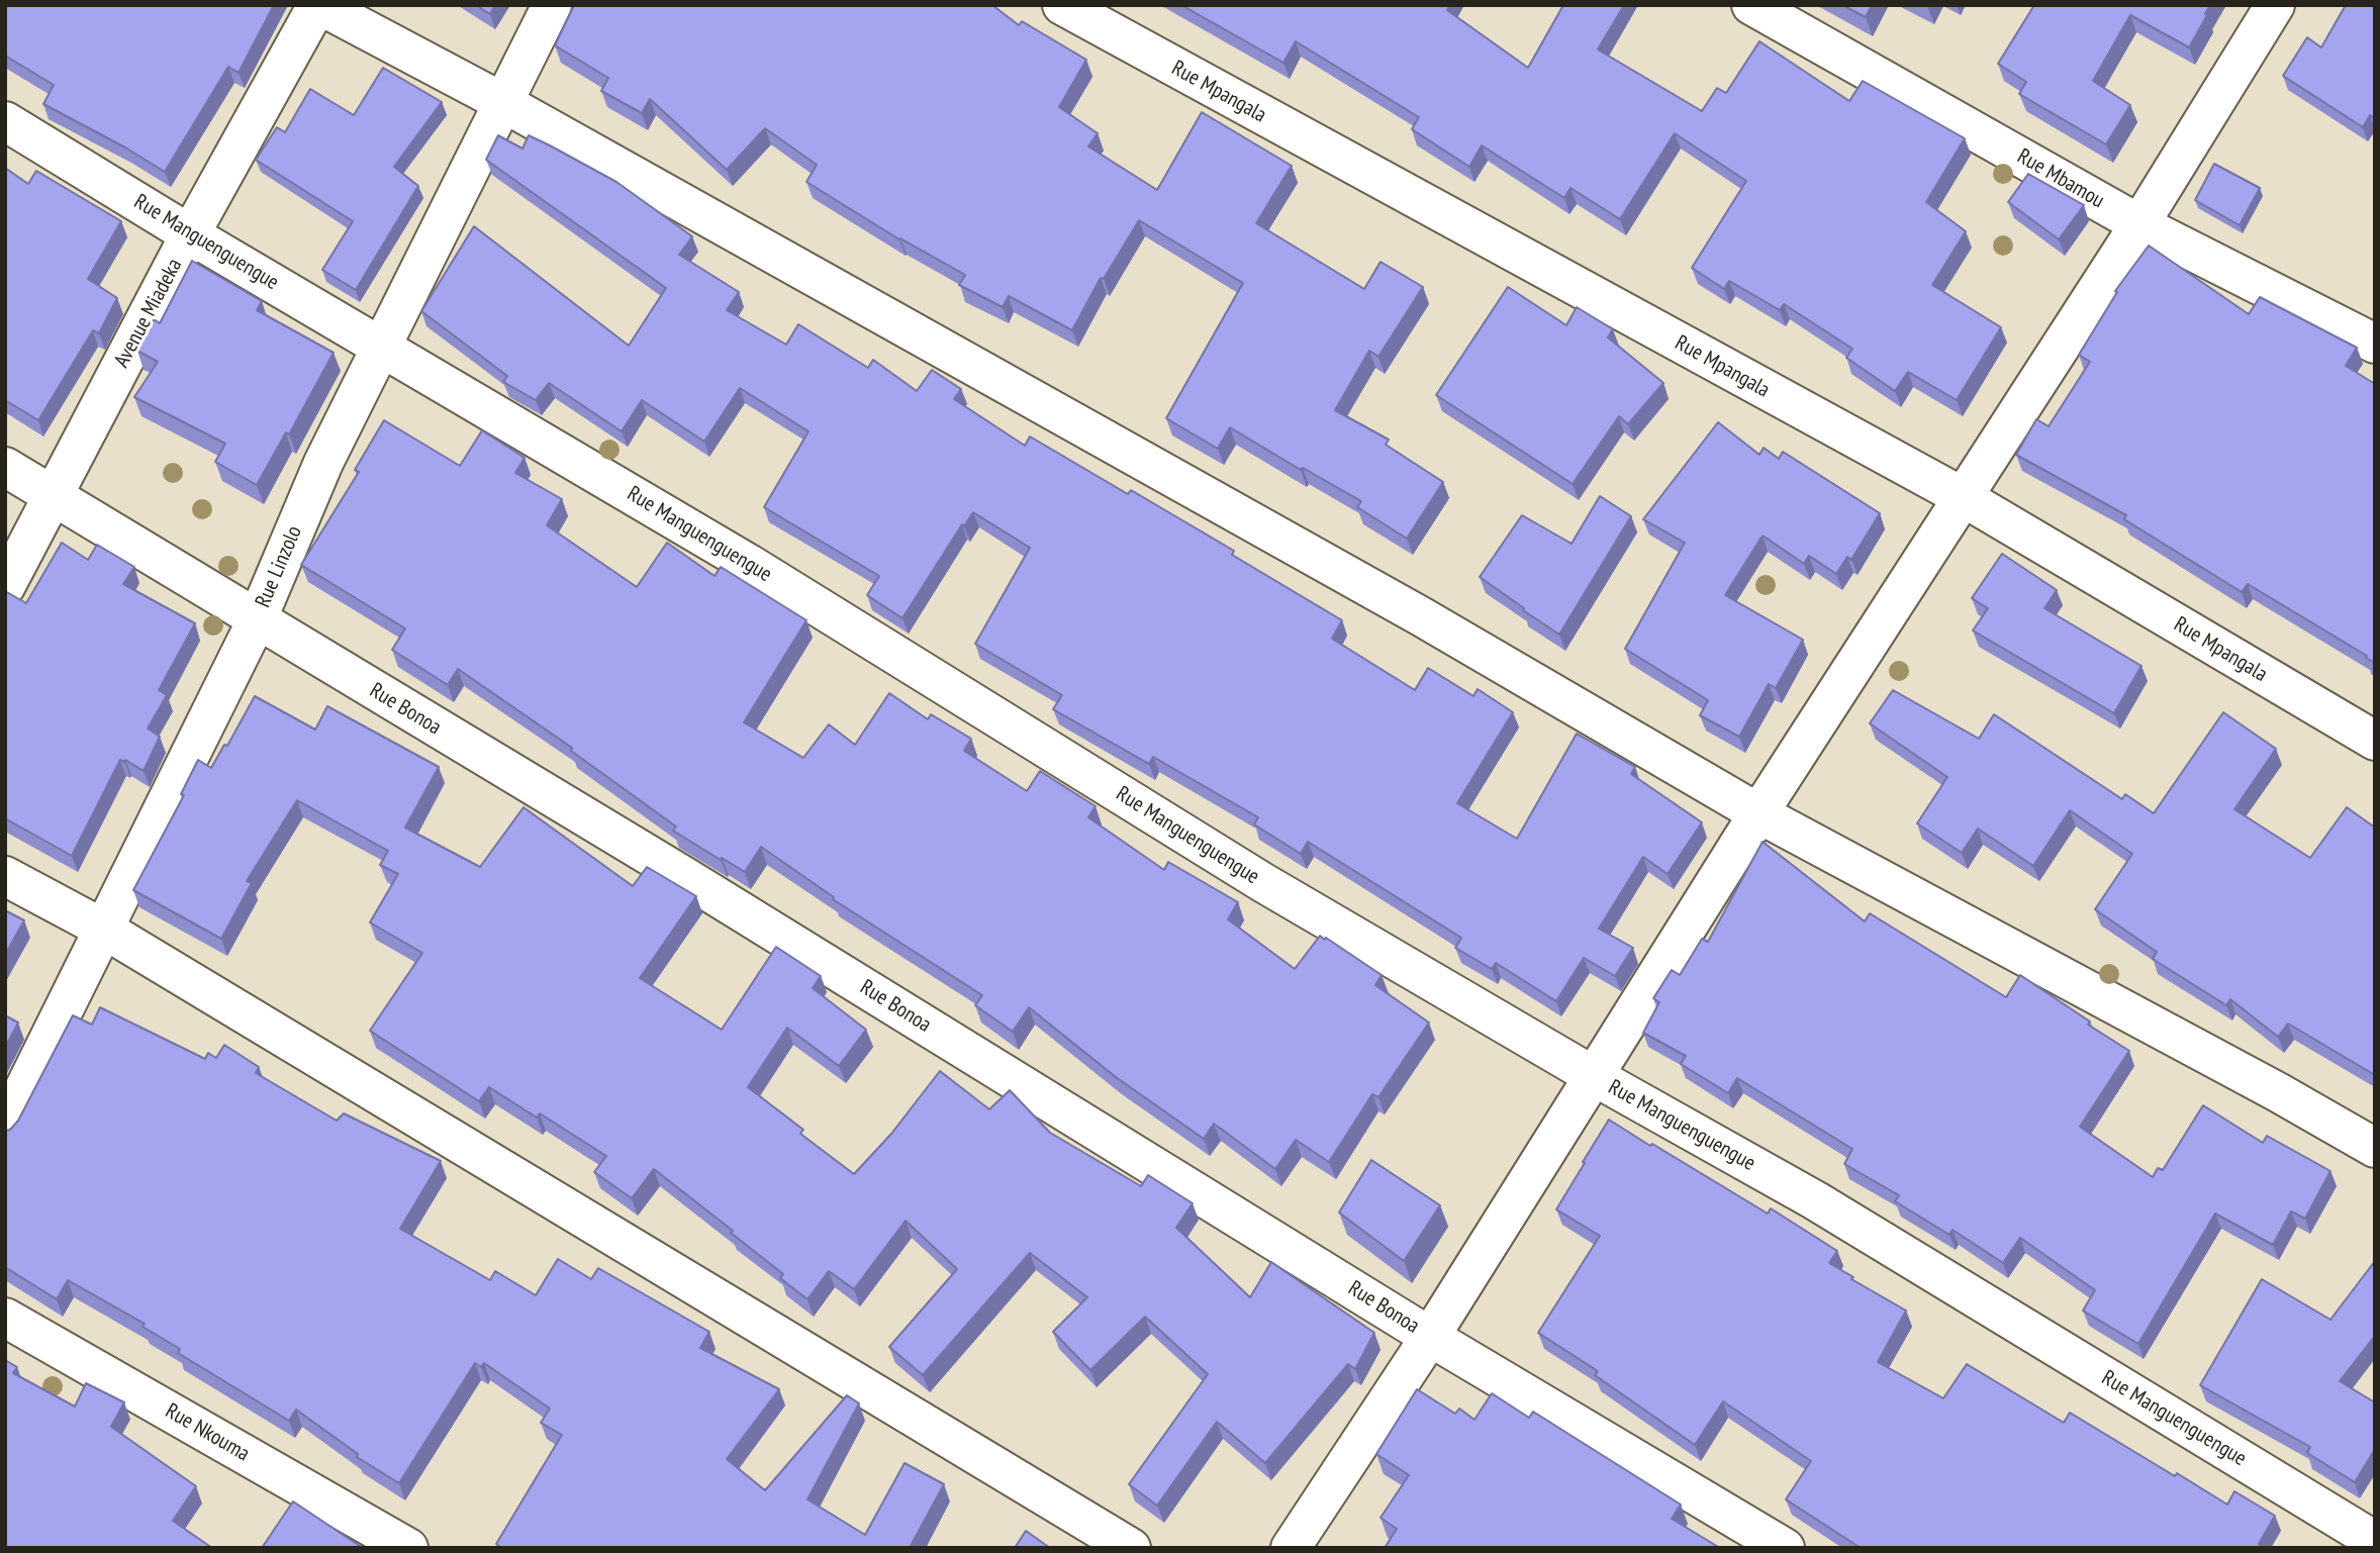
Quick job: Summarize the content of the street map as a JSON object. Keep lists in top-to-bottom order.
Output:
{
  "streets": {
    "street": [
      "Rue Mpangala",
      "Rue Mbamou",
      "Rue Manguenguengue",
      "Avenue Miadeka",
      "Rue Linzolo",
      "Rue Bonoa",
      "Rue Nkouma"
    ]
  },
  "crossings": [
    ["Rue Manguenguengue", "Avenue Miadeka"],
    ["Rue Manguenguengue", "Rue Linzolo"],
    ["Avenue Miadeka", "Rue Bonoa"],
    ["Rue Linzolo", "Rue Bonoa"]
  ]
}
